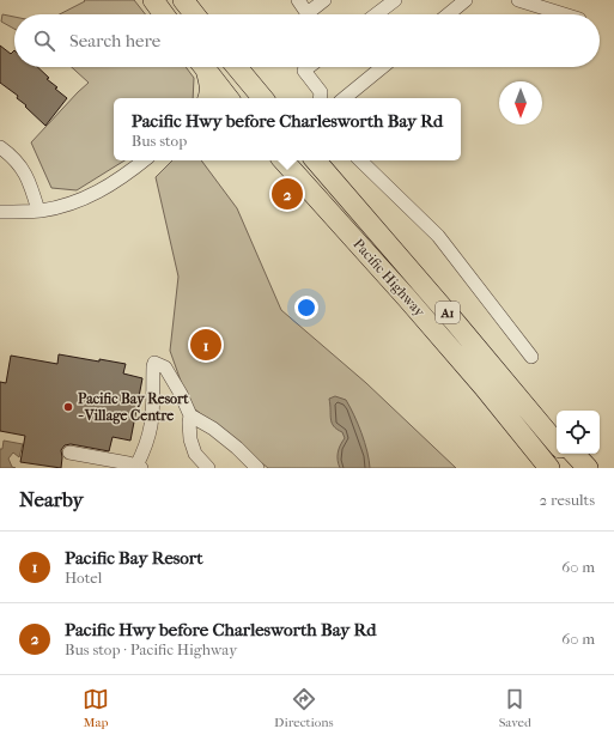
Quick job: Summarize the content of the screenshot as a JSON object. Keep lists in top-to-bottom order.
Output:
{
  "streets": {
    "highway": ["Pacific Highway", "A1"]
  },
  "places": ["Pacific Bay Resort - Village Centre"],
  "north": "bottom",
  "page": {
    "search": "Search here",
    "popup": ["Pacific Hwy before Charlesworth Bay Rd", "Bus stop"],
    "pins": ["2", "1"],
    "heading": ["Nearby", "2 results"],
    "list": [
      {
        "mark": "1",
        "name": "Pacific Bay Resort",
        "note": "Hotel",
        "value": "60 m"
      },
      {
        "mark": "2",
        "name": "Pacific Hwy before Charlesworth Bay Rd",
        "note": "Bus stop · Pacific Highway",
        "value": "60 m"
      }
    ],
    "nav": ["Map", "Directions", "Saved"]
  }
}
